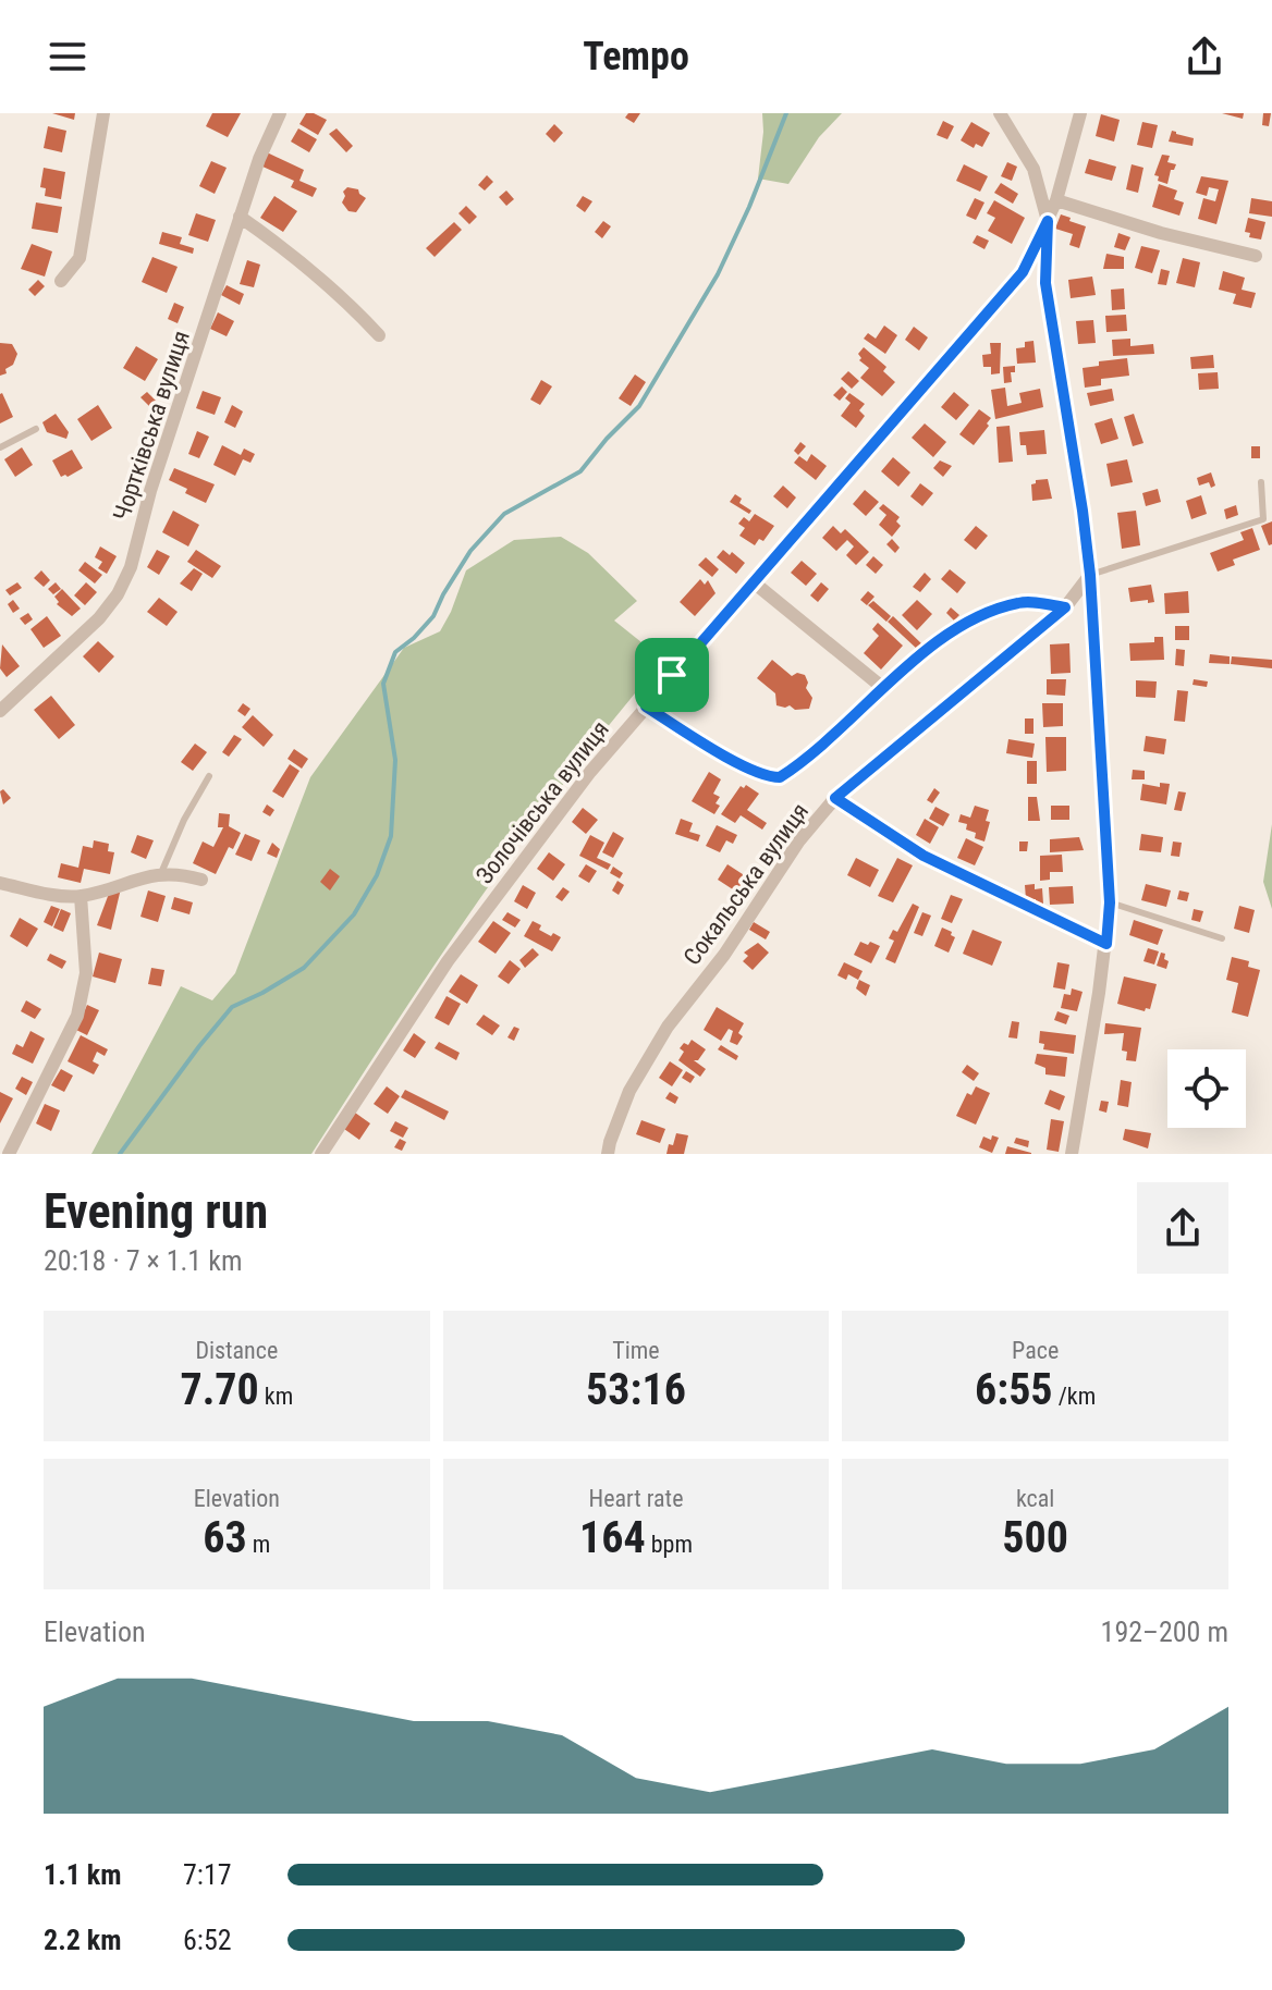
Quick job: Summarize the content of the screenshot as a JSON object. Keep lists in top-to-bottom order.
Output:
{
  "streets": {
    "street": ["Чортківська вулиця", "Золочівська вулиця", "Сокальська вулиця"]
  },
  "page": {
    "header": "Tempo",
    "heading": ["Evening run", "20:18 · 7 × 1.1 km"],
    "stats": [
      ["Distance", "7.70 km"],
      ["Time", "53:16"],
      ["Pace", "6:55 /km"],
      ["Elevation", "63 m"],
      ["Heart rate", "164 bpm"],
      ["kcal", "500"]
    ],
    "chart": ["Elevation", "192–200 m"],
    "list": [
      {
        "name": "1.1 km",
        "note": "7:17"
      },
      {
        "name": "2.2 km",
        "note": "6:52"
      }
    ]
  }
}
